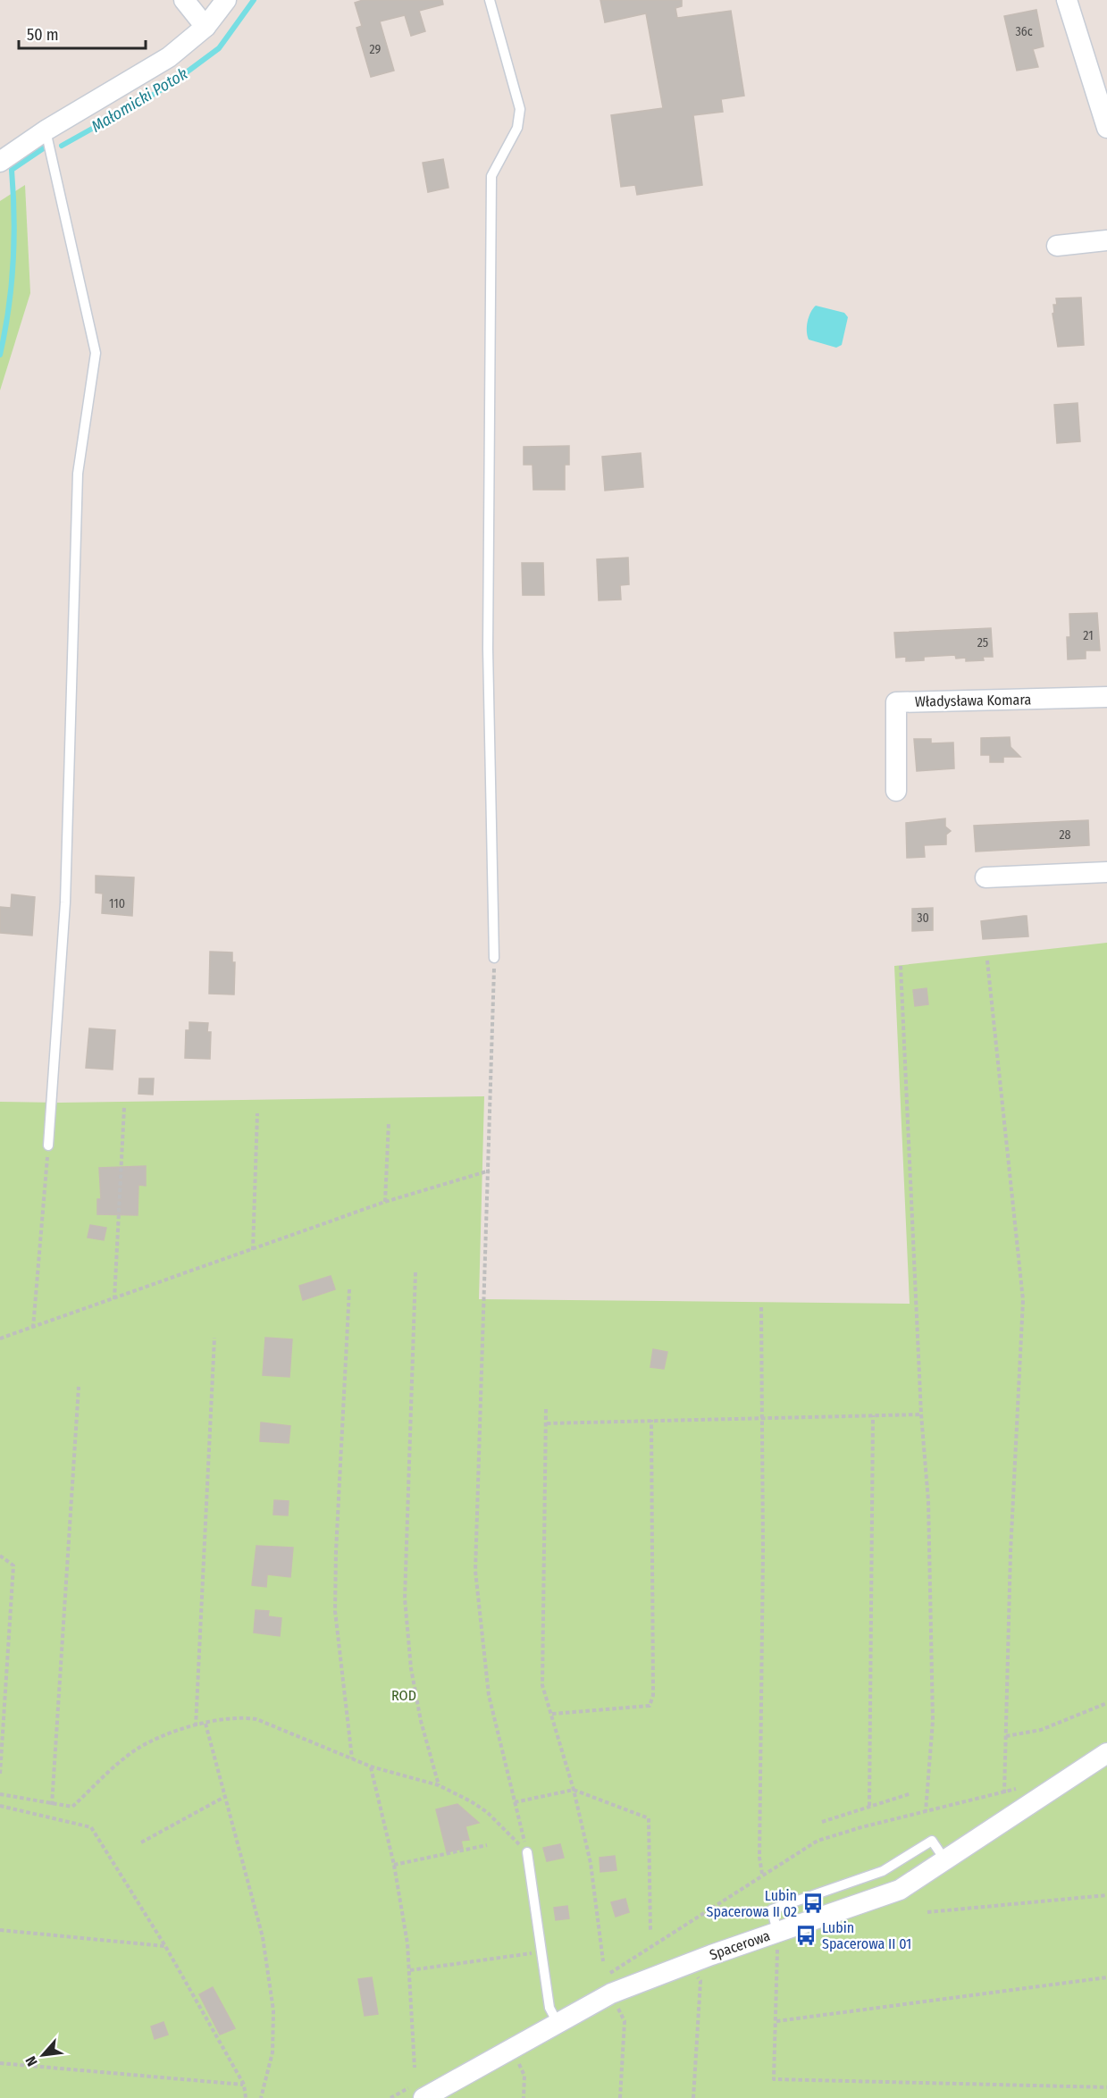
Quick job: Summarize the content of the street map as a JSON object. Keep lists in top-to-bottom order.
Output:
{
  "streets": {
    "street": ["Władysława Komara", "Spacerowa"]
  },
  "water": ["Małomicki Potok"],
  "parks": ["ROD"],
  "places": {
    "bus stop": ["Lubin Spacerowa II 02", "Lubin Spacerowa II 01"]
  },
  "house_numbers": [
    "36c",
    "29",
    "21",
    "25",
    "28",
    "110",
    "30"
  ],
  "scale_bar": "50 m",
  "north": "bottom left"
}
